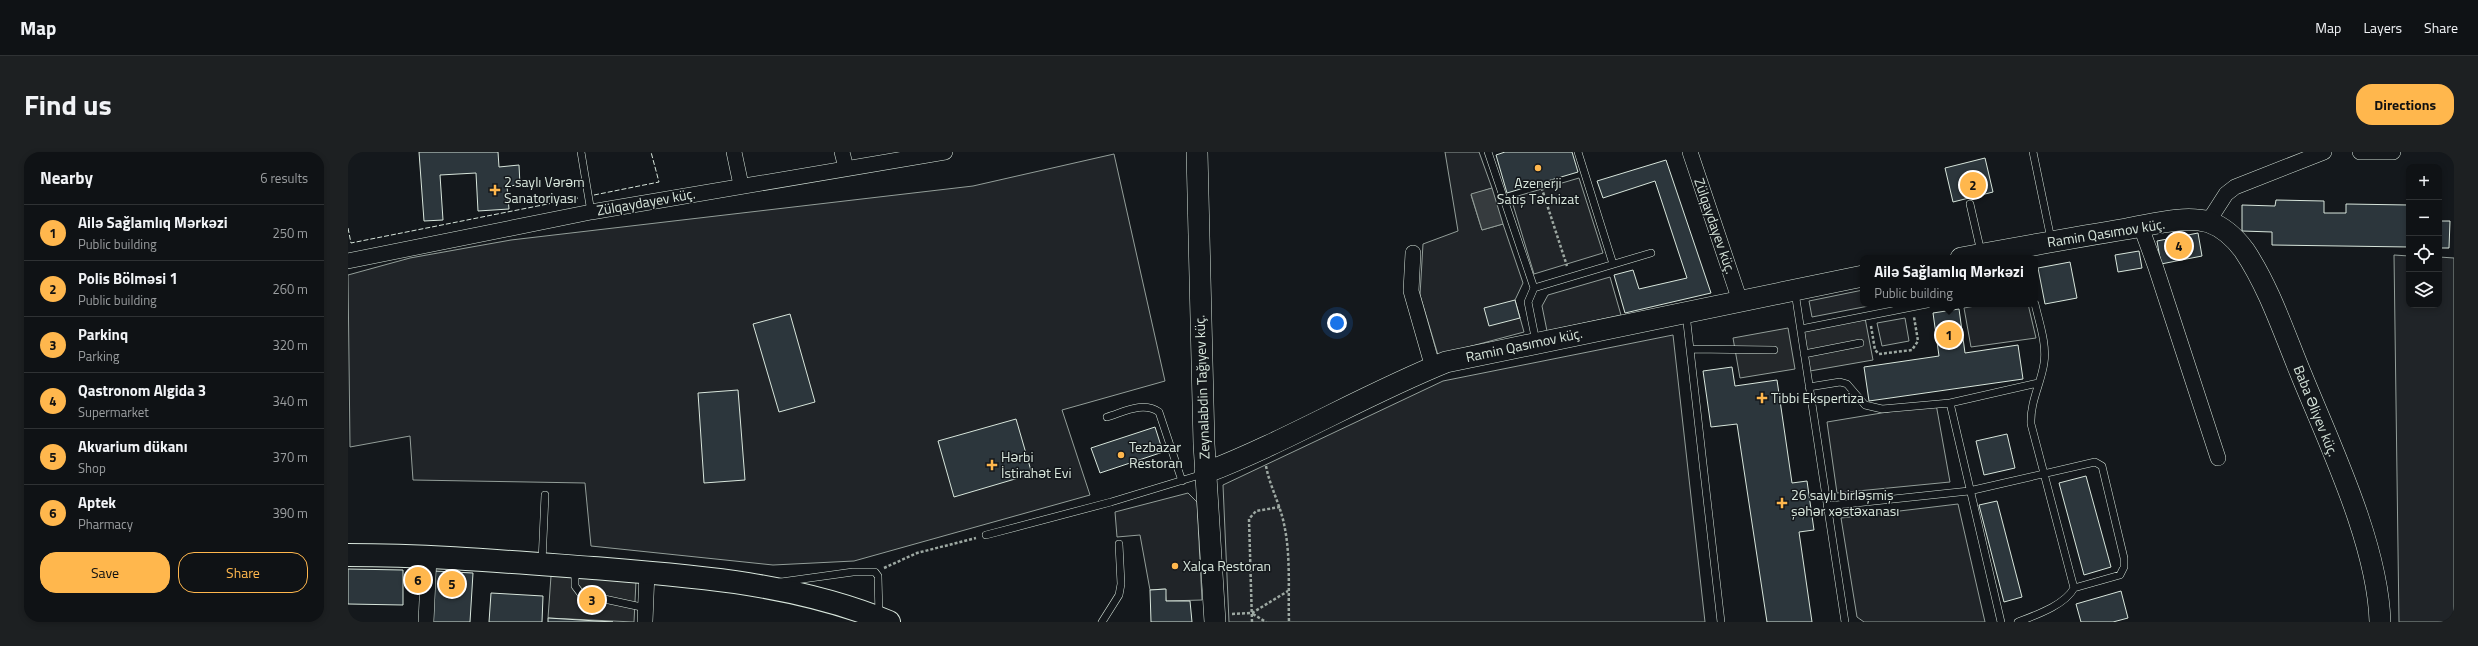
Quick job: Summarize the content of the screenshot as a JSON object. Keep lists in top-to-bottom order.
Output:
{
  "streets": {
    "street": [
      "Zülqaydayev küç.",
      "Ramin Qasımov küç.",
      "Zeynalabdin Tağıyev küç.",
      "Baba Əliyev küç."
    ]
  },
  "crossings": [
    ["Zülqaydayev küç.", "Ramin Qasımov küç."],
    ["Ramin Qasımov küç.", "Zeynalabdin Tağıyev küç."],
    ["Ramin Qasımov küç.", "Baba Əliyev küç."]
  ],
  "places": {
    "other": ["Azenerji Satış Təchizat", "Tezbazar Restoran", "Xalça Restoran"],
    "health": [
      "2 saylı Vərəm Sanatoriyası",
      "Tibbi Ekspertiza",
      "Hərbi İstirahət Evi",
      "26 saylı birləşmiş şəhər xəstəxanası"
    ]
  },
  "page": {
    "header": "Map",
    "nav": ["Map", "Layers", "Share"],
    "title": "Find us",
    "buttons": [
      "Directions",
      ["Save", "Share"]
    ],
    "heading": ["Nearby", "6 results"],
    "map_buttons": ["+", "−"],
    "pins": [
      "2",
      "4",
      "1",
      "6",
      "5",
      "3"
    ],
    "list": [
      {
        "mark": "1",
        "name": "Ailə Sağlamlıq Mərkəzi",
        "note": "Public building",
        "value": "250 m"
      },
      {
        "mark": "2",
        "name": "Polis Bölməsi 1",
        "note": "Public building",
        "value": "260 m"
      },
      {
        "mark": "3",
        "name": "Parkinq",
        "note": "Parking",
        "value": "320 m"
      },
      {
        "mark": "4",
        "name": "Qastronom Algida 3",
        "note": "Supermarket",
        "value": "340 m"
      },
      {
        "mark": "5",
        "name": "Akvarium dükanı",
        "note": "Shop",
        "value": "370 m"
      },
      {
        "mark": "6",
        "name": "Aptek",
        "note": "Pharmacy",
        "value": "390 m"
      }
    ],
    "popup": ["Ailə Sağlamlıq Mərkəzi", "Public building"]
  }
}
